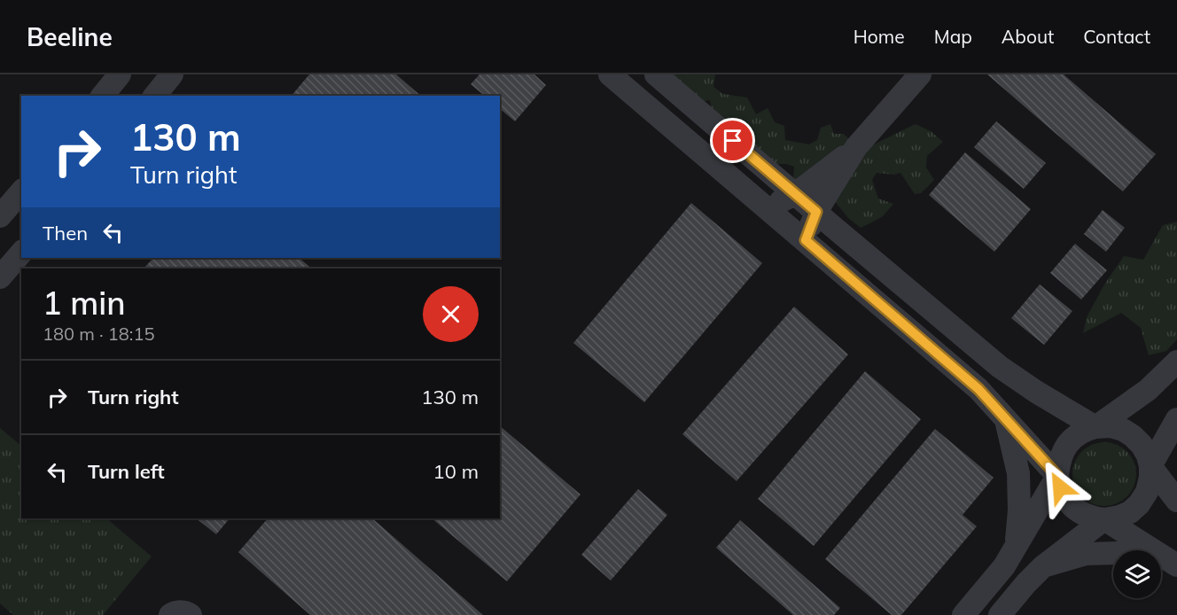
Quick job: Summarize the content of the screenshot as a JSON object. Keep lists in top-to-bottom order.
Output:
{
  "page": {
    "header": "Beeline",
    "nav": [
      "Home",
      "Map",
      "About",
      "Contact"
    ],
    "turn": ["130 m", "Turn right"],
    "then": "Then",
    "heading": ["1 min", "180 m · 18:15"],
    "list": [
      {
        "name": "Turn right",
        "value": "130 m"
      },
      {
        "name": "Turn left",
        "value": "10 m"
      }
    ]
  }
}
